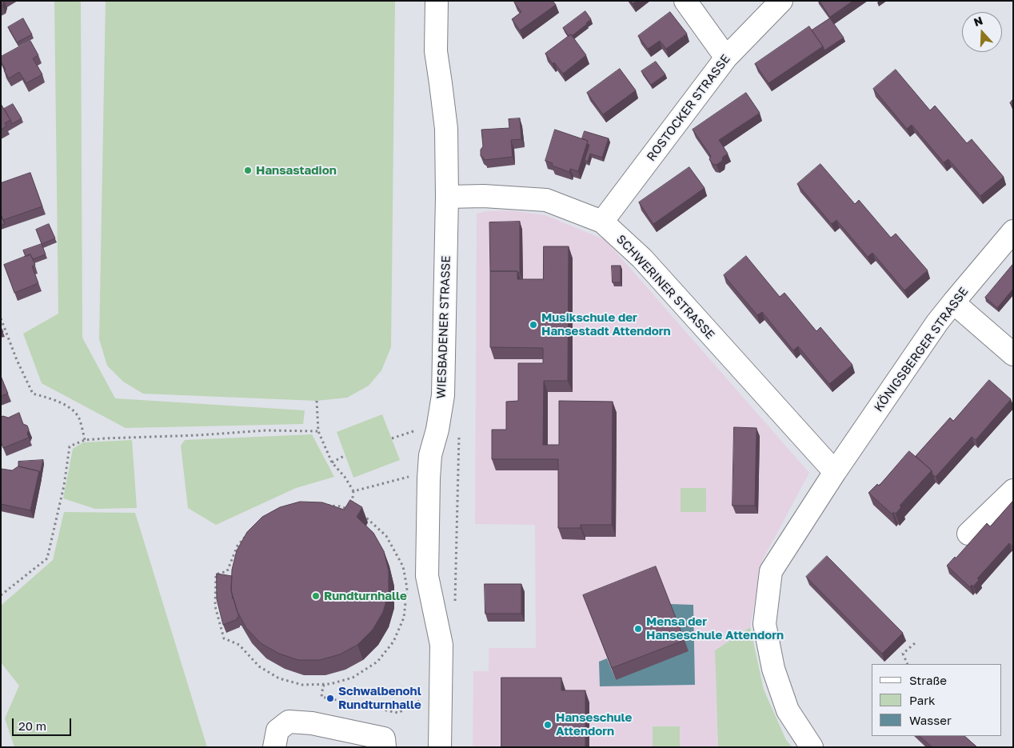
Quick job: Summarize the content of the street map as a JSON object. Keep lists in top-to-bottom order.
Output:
{
  "streets": {
    "street": [
      "ROSTOCKER STRASSE",
      "SCHWERINER STRASSE",
      "WIESBADENER STRASSE",
      "KÖNIGSBERGER STRASSE"
    ]
  },
  "crossings": [
    ["ROSTOCKER STRASSE", "SCHWERINER STRASSE"],
    ["SCHWERINER STRASSE", "WIESBADENER STRASSE"],
    ["SCHWERINER STRASSE", "KÖNIGSBERGER STRASSE"]
  ],
  "places": [
    "Hansastadion",
    "Musikschule der Hansestadt Attendorn",
    "Rundturnhalle",
    "Mensa der Hanseschule Attendorn",
    "Schwalbenohl Rundturnhalle",
    "Hanseschule Attendorn"
  ],
  "legend": ["Straße", "Park", "Wasser"],
  "scale_bar": "20 m",
  "north": "top"
}
